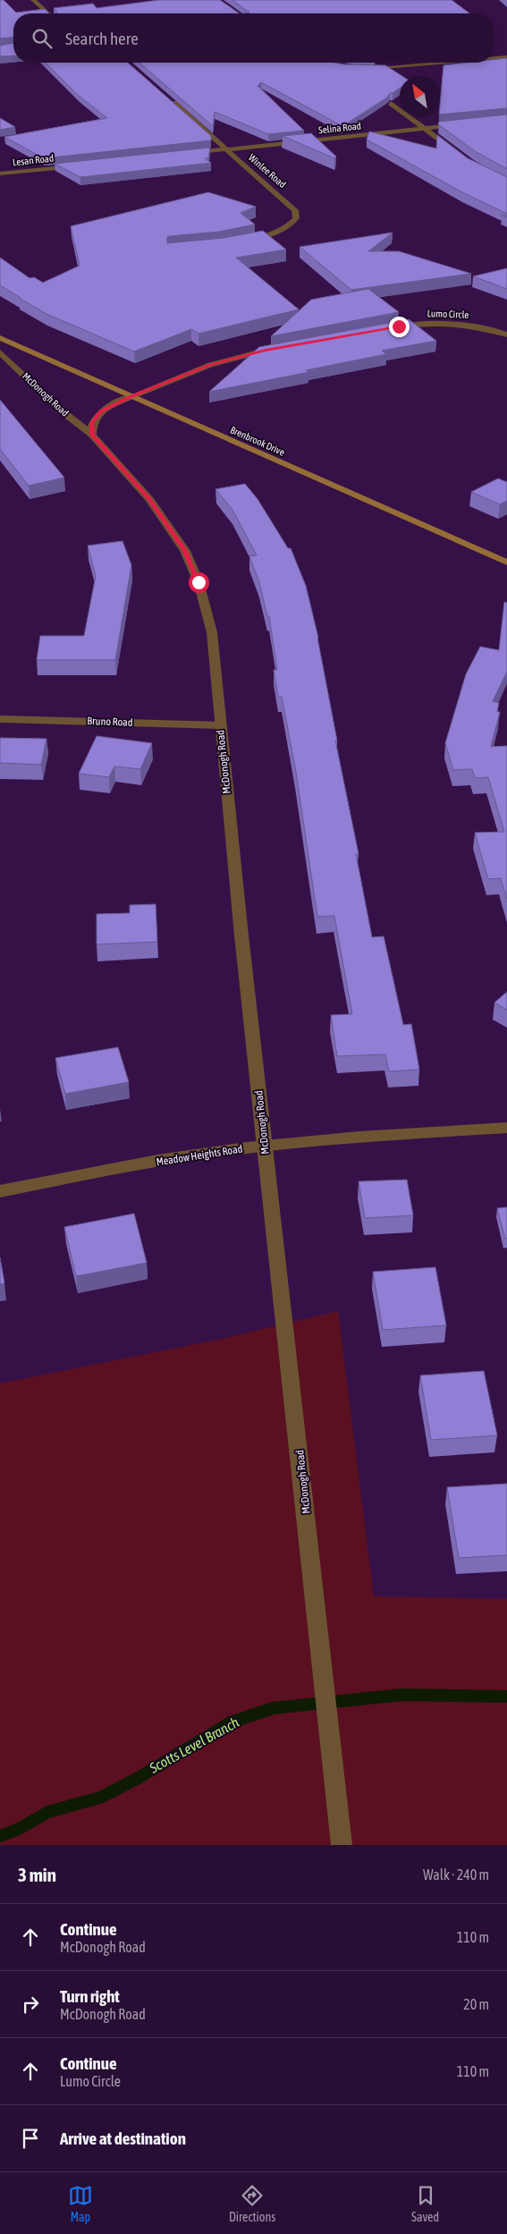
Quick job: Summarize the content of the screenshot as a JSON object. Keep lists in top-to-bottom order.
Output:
{
  "streets": {
    "main road": ["Brenbrook Drive"],
    "street": [
      "Selina Road",
      "Lesan Road",
      "Winlee Road",
      "Lumo Circle",
      "McDonogh Road",
      "Bruno Road",
      "Meadow Heights Road"
    ]
  },
  "crossings": [
    ["Selina Road", "Winlee Road"],
    ["McDonogh Road", "Bruno Road"],
    ["McDonogh Road", "Meadow Heights Road"]
  ],
  "water": ["Scotts Level Branch"],
  "north": "top left",
  "page": {
    "search": "Search here",
    "heading": ["3 min", "Walk · 240 m"],
    "list": [
      ["Continue", "McDonogh Road", "110 m"],
      ["Turn right", "McDonogh Road", "20 m"],
      ["Continue", "Lumo Circle", "110 m"],
      "Arrive at destination"
    ],
    "nav": ["Map", "Directions", "Saved"]
  }
}
